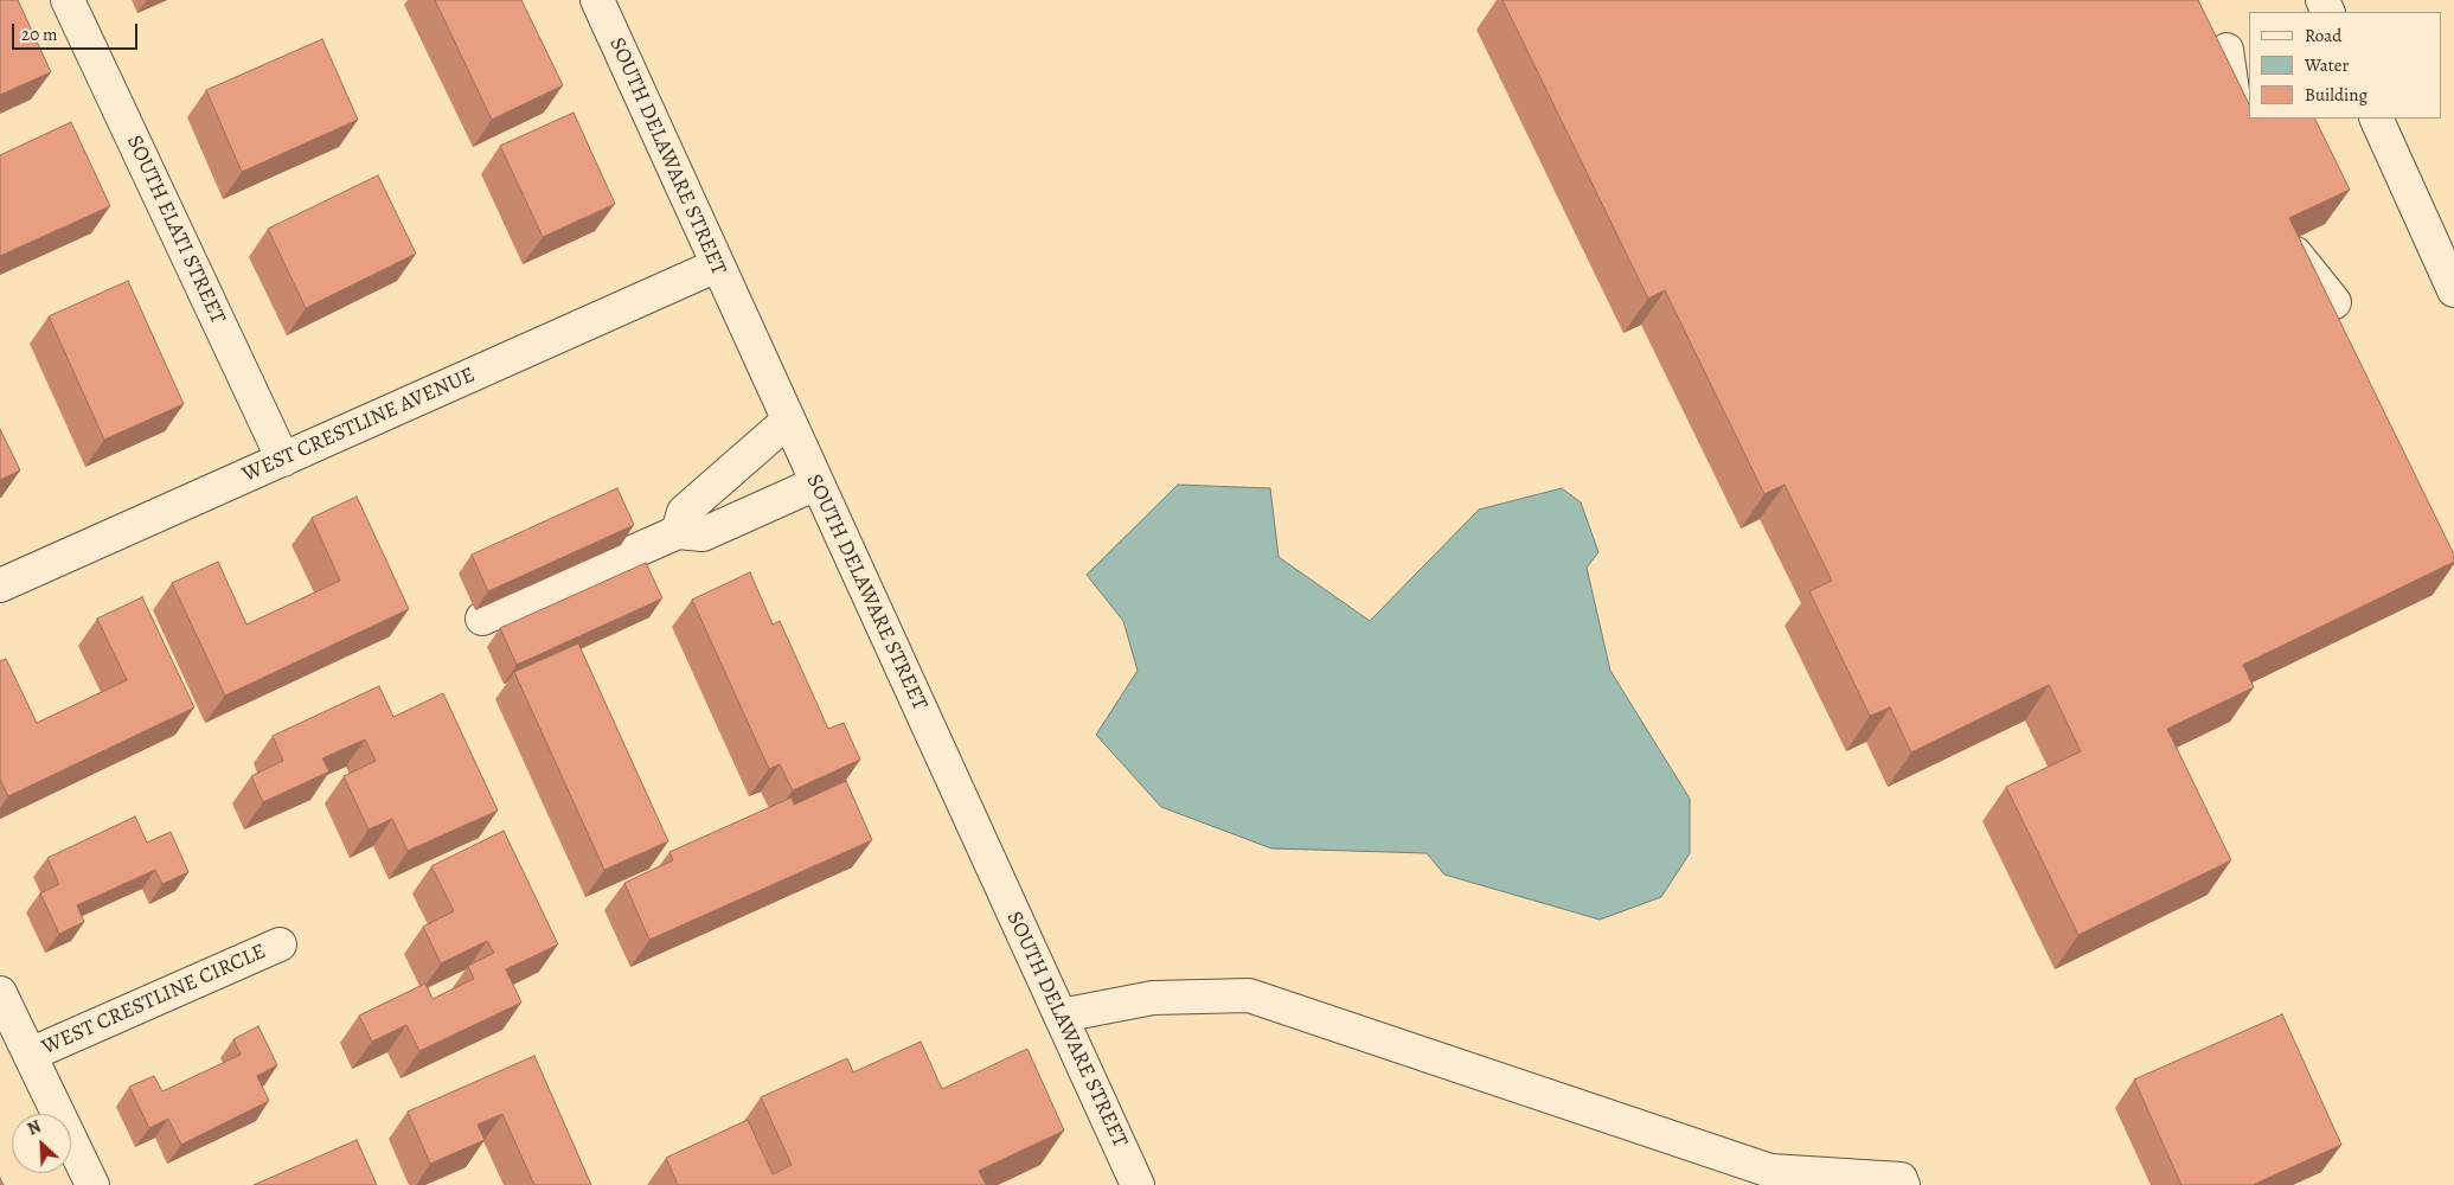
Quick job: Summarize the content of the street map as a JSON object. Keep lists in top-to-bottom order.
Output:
{
  "streets": {
    "street": [
      "SOUTH DELAWARE STREET",
      "SOUTH ELATI STREET",
      "WEST CRESTLINE AVENUE",
      "WEST CRESTLINE CIRCLE"
    ]
  },
  "crossings": [
    ["SOUTH DELAWARE STREET", "WEST CRESTLINE AVENUE"],
    ["SOUTH ELATI STREET", "WEST CRESTLINE AVENUE"]
  ],
  "legend": ["Road", "Water", "Building"],
  "scale_bar": "20 m",
  "north": "top left"
}
